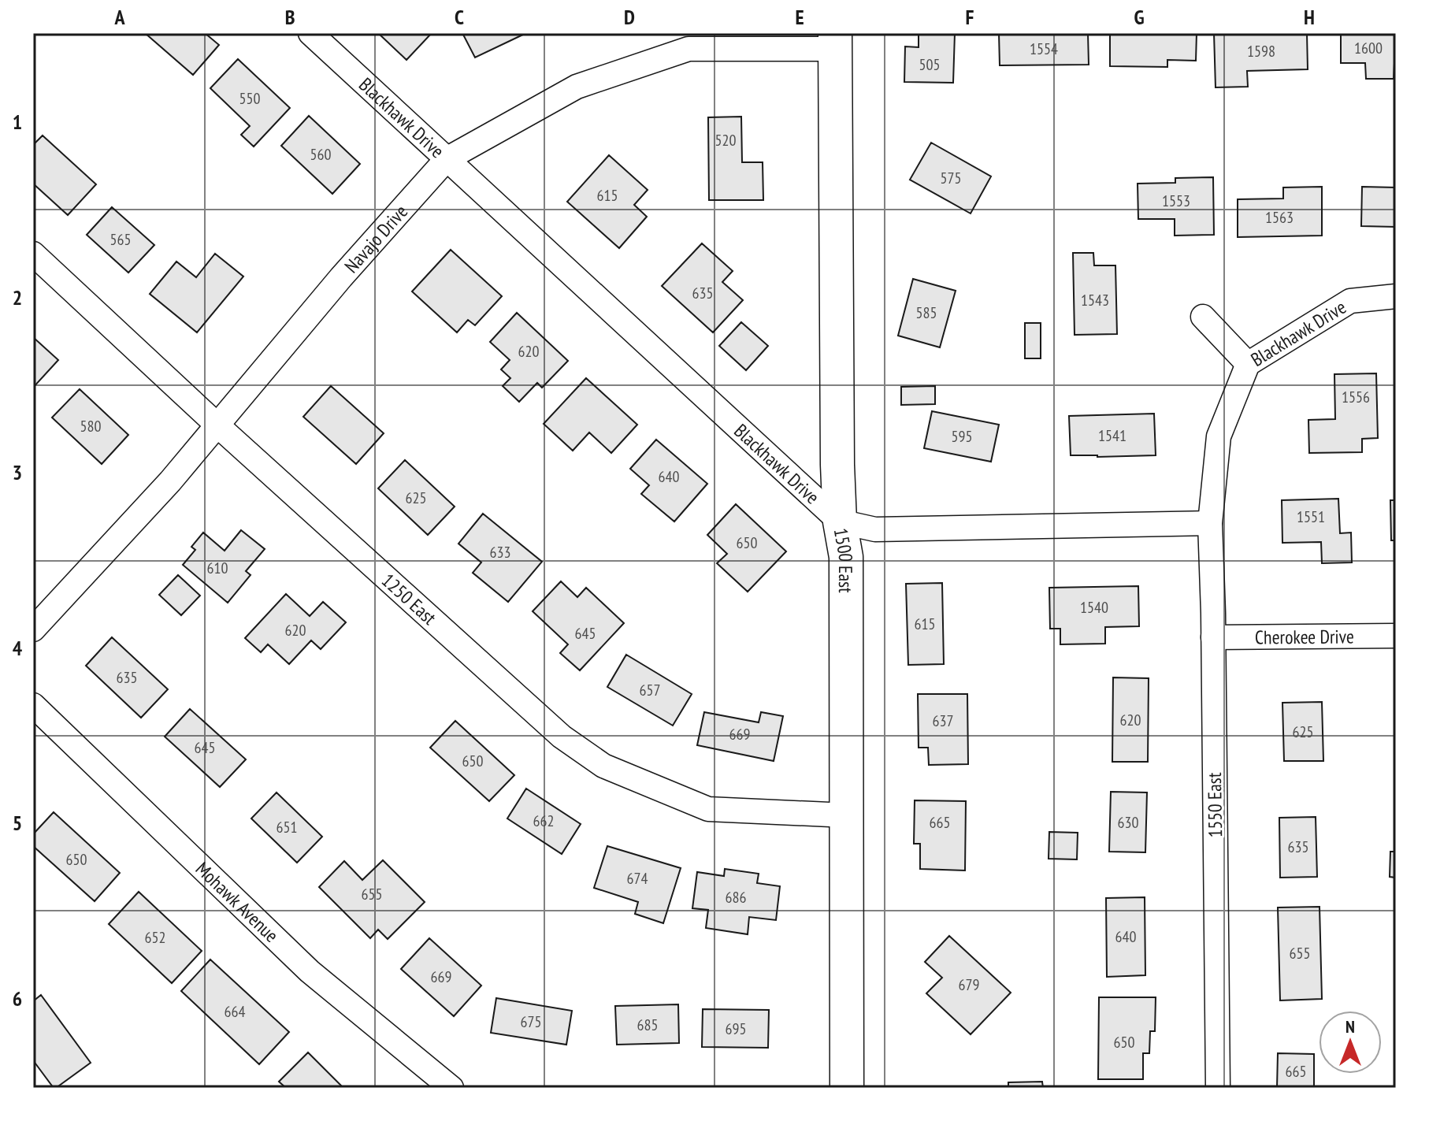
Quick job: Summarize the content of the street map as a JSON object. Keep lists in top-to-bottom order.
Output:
{
  "streets": {
    "street": [
      "Blackhawk Drive",
      "Navajo Drive",
      "1500 East",
      "1250 East",
      "Cherokee Drive",
      "1550 East",
      "Mohawk Avenue"
    ]
  },
  "crossings": [
    ["Blackhawk Drive", "Navajo Drive"],
    ["Blackhawk Drive", "1500 East"],
    ["Blackhawk Drive", "1550 East"],
    ["Navajo Drive", "1500 East"],
    ["Navajo Drive", "1250 East"],
    ["1500 East", "1250 East"],
    ["Cherokee Drive", "1550 East"]
  ],
  "house_numbers": [
    "1600",
    "1554",
    "1598",
    "505",
    "550",
    "520",
    "560",
    "575",
    "615",
    "1553",
    "1563",
    "565",
    "635",
    "1543",
    "585",
    "620",
    "1556",
    "580",
    "1541",
    "595",
    "640",
    "625",
    "1551",
    "650",
    "633",
    "610",
    "1540",
    "615",
    "620",
    "645",
    "635",
    "657",
    "620",
    "637",
    "625",
    "669",
    "645",
    "650",
    "662",
    "665",
    "630",
    "651",
    "635",
    "650",
    "674",
    "655",
    "686",
    "640",
    "652",
    "655",
    "669",
    "679",
    "664",
    "675",
    "685",
    "695",
    "650",
    "665"
  ],
  "north": "top",
  "grid": {
    "columns": [
      "A",
      "B",
      "C",
      "D",
      "E",
      "F",
      "G",
      "H"
    ],
    "rows": [
      "1",
      "2",
      "3",
      "4",
      "5",
      "6"
    ]
  }
}
